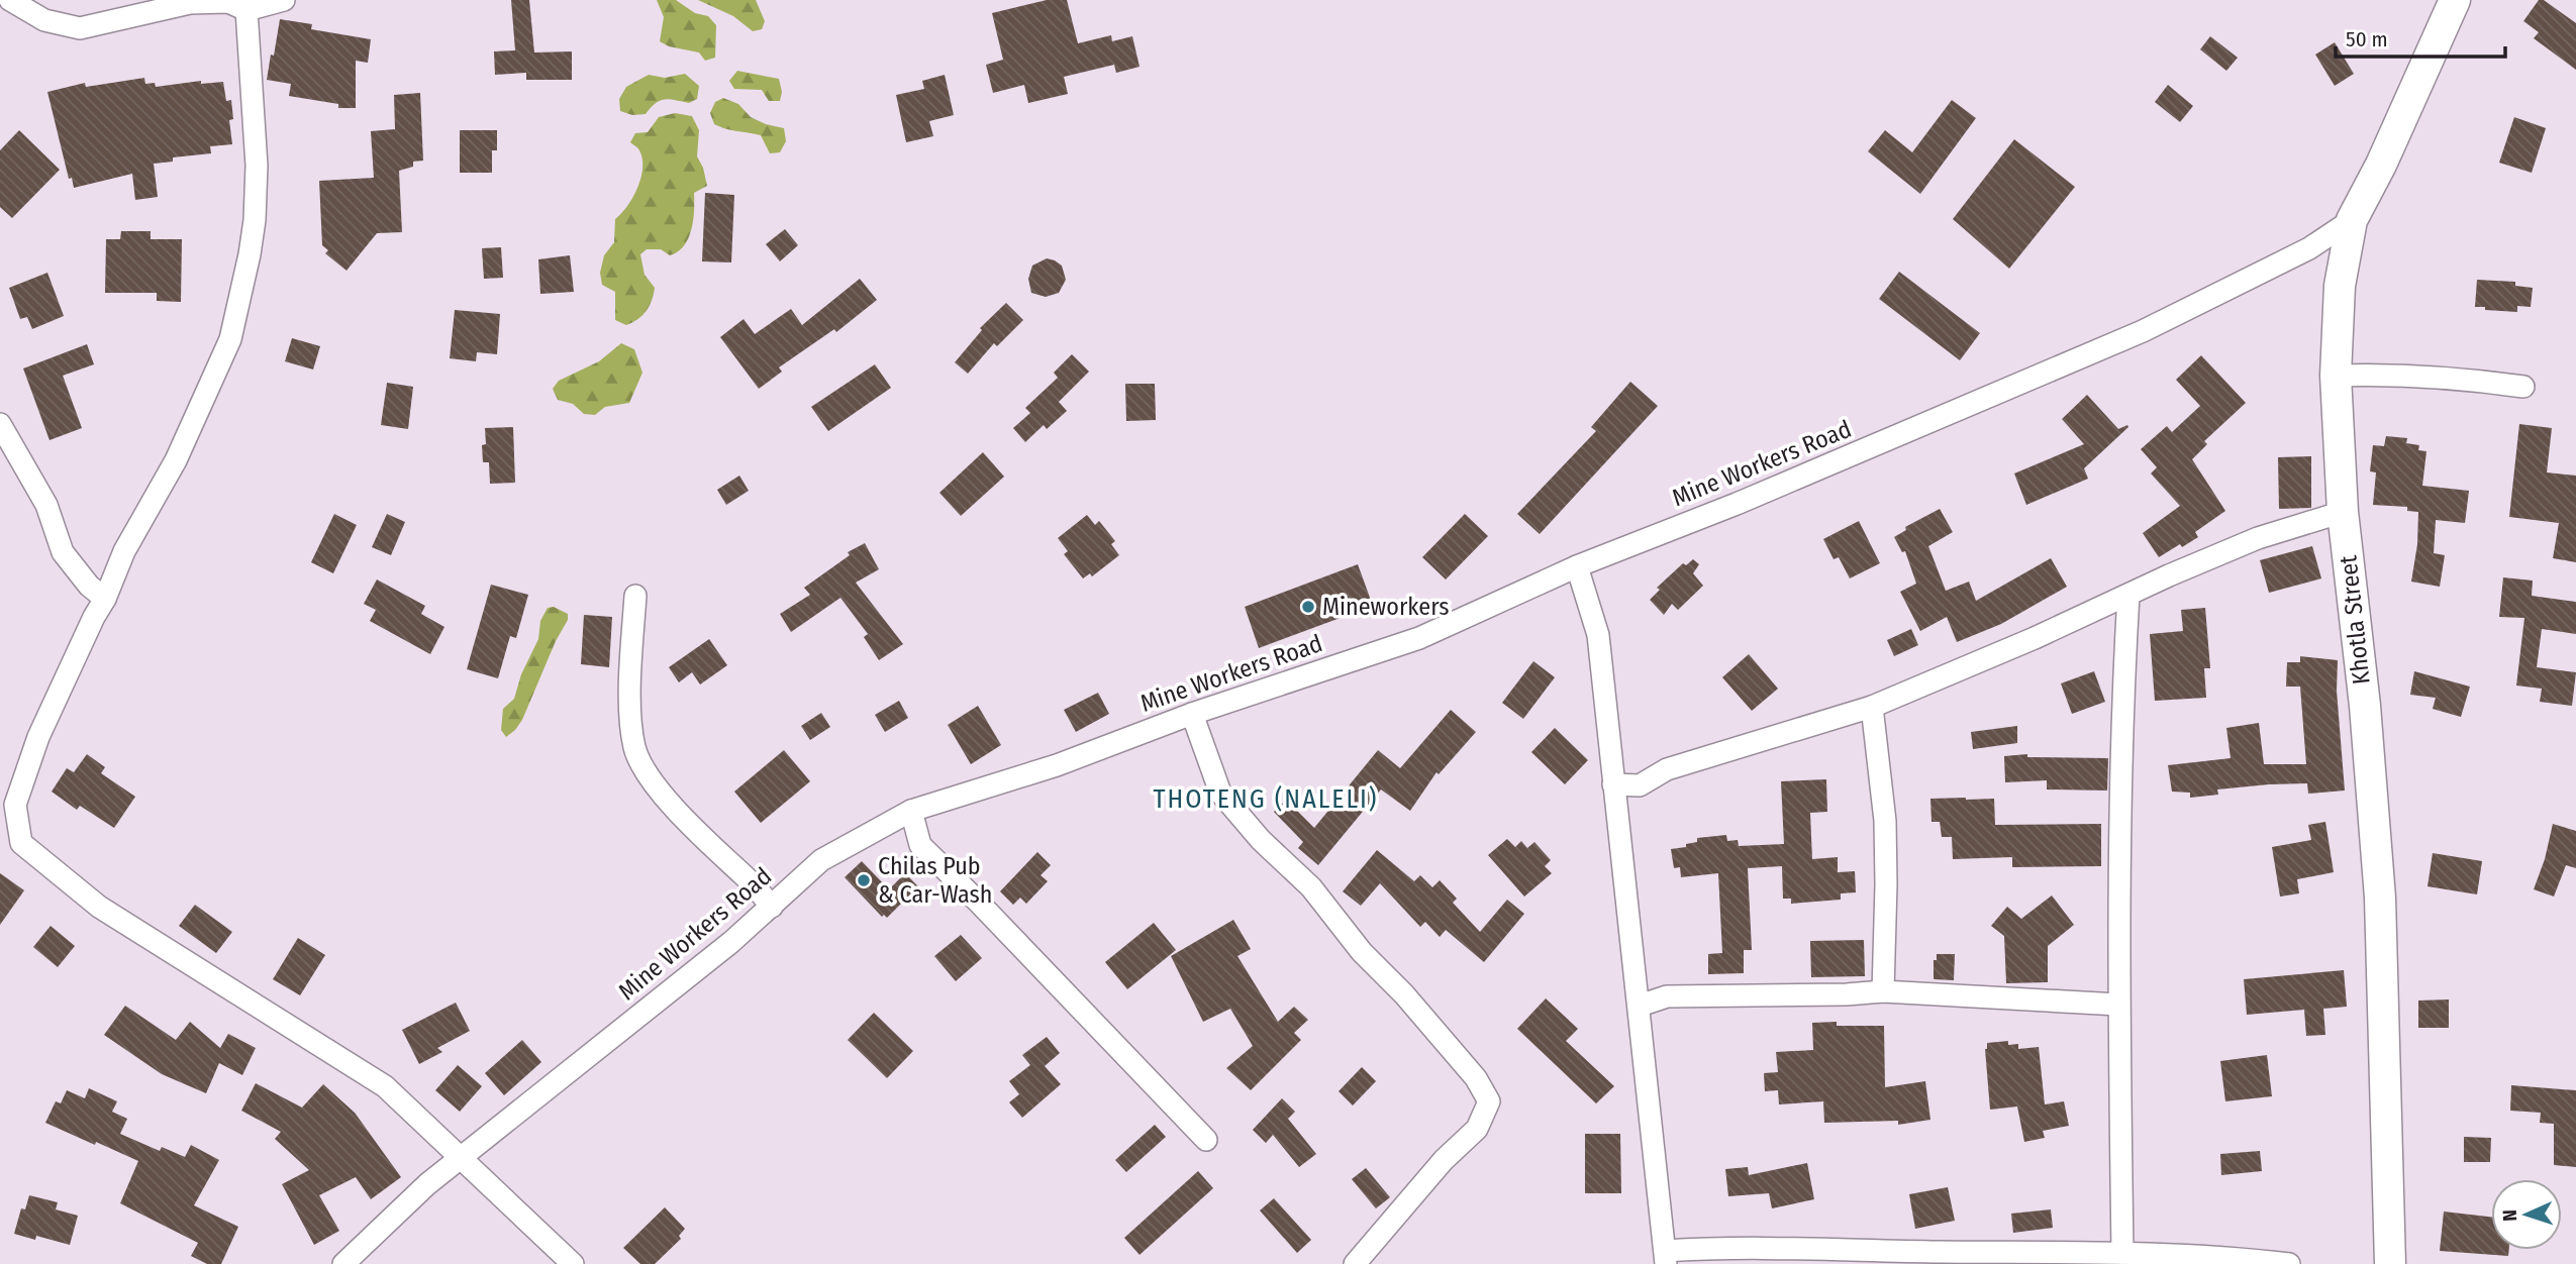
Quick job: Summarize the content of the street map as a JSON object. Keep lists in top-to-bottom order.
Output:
{
  "streets": {
    "street": ["Mine Workers Road", "Khotla Street"]
  },
  "crossings": [
    ["Mine Workers Road", "Khotla Street"]
  ],
  "districts": ["THOTENG (NALELI)"],
  "places": ["Mineworkers", "Chilas Pub & Car-Wash"],
  "scale_bar": "50 m",
  "north": "left"
}
